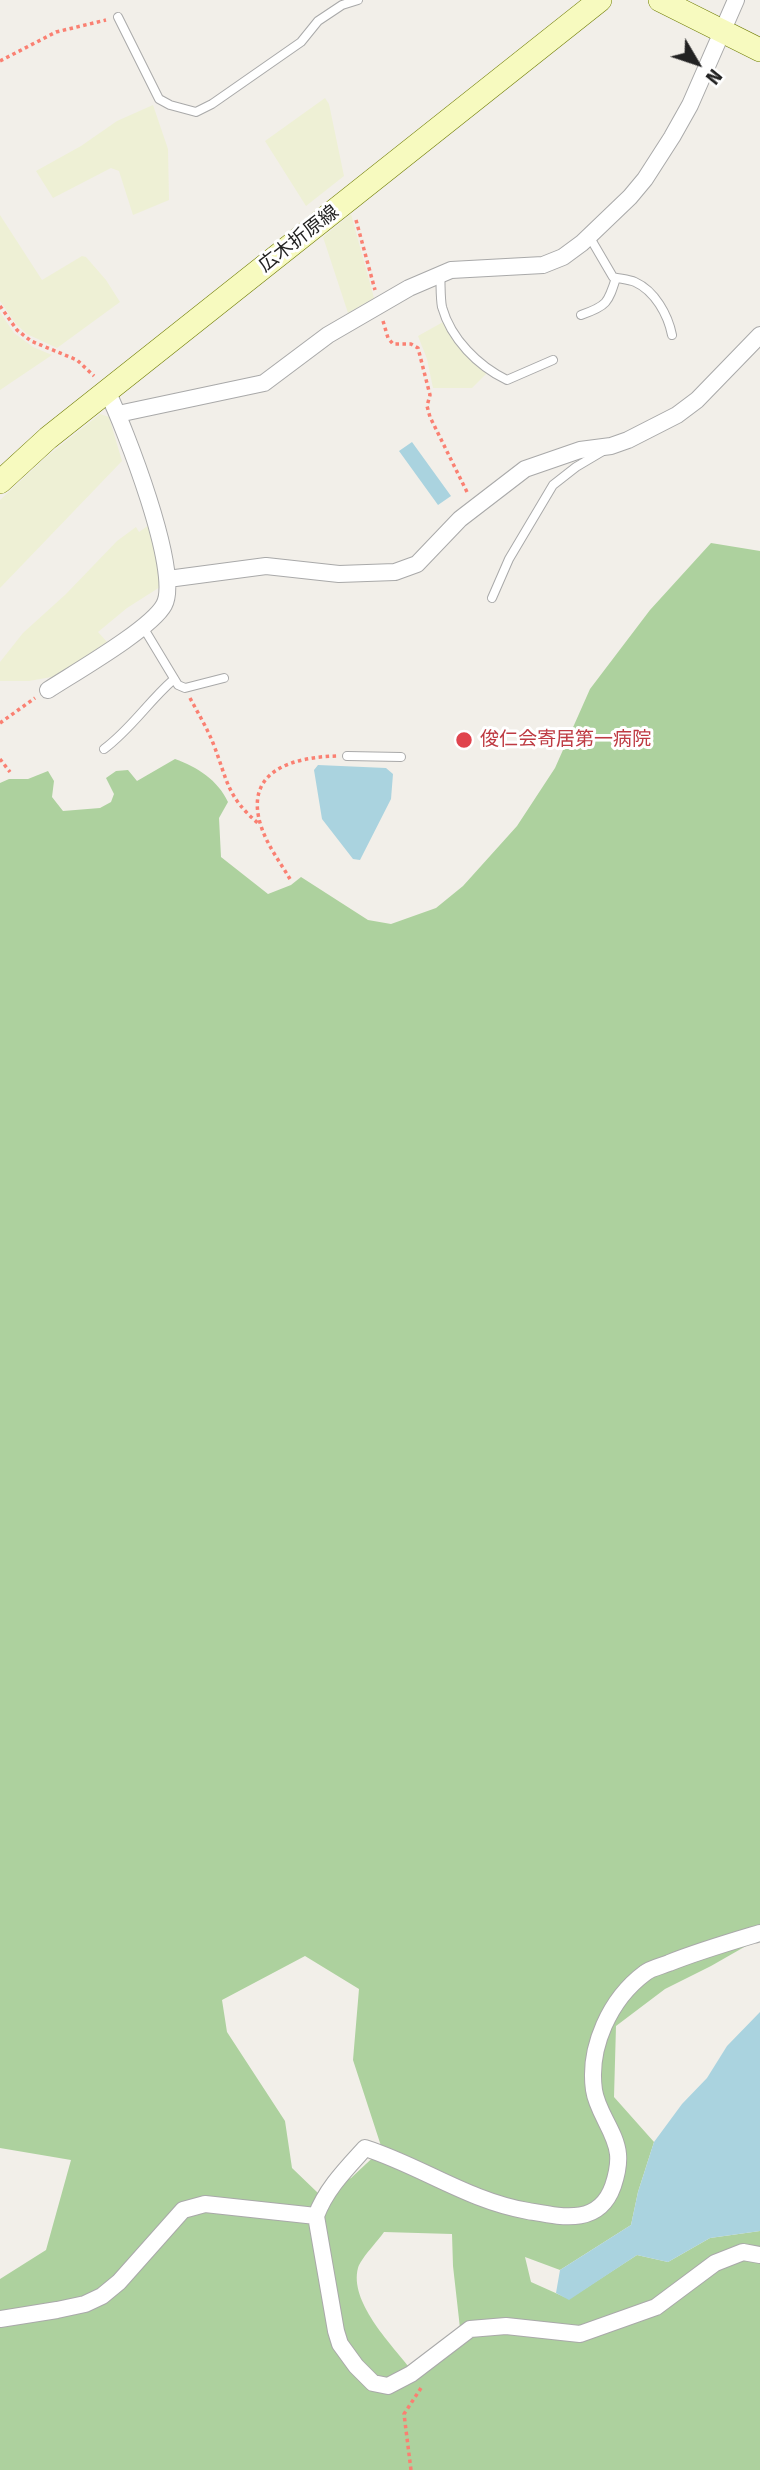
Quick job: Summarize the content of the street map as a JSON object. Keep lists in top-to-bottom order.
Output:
{
  "streets": {
    "main road": ["広木折原線"]
  },
  "places": ["俊仁会寄居第一病院"],
  "north": "bottom right"
}
